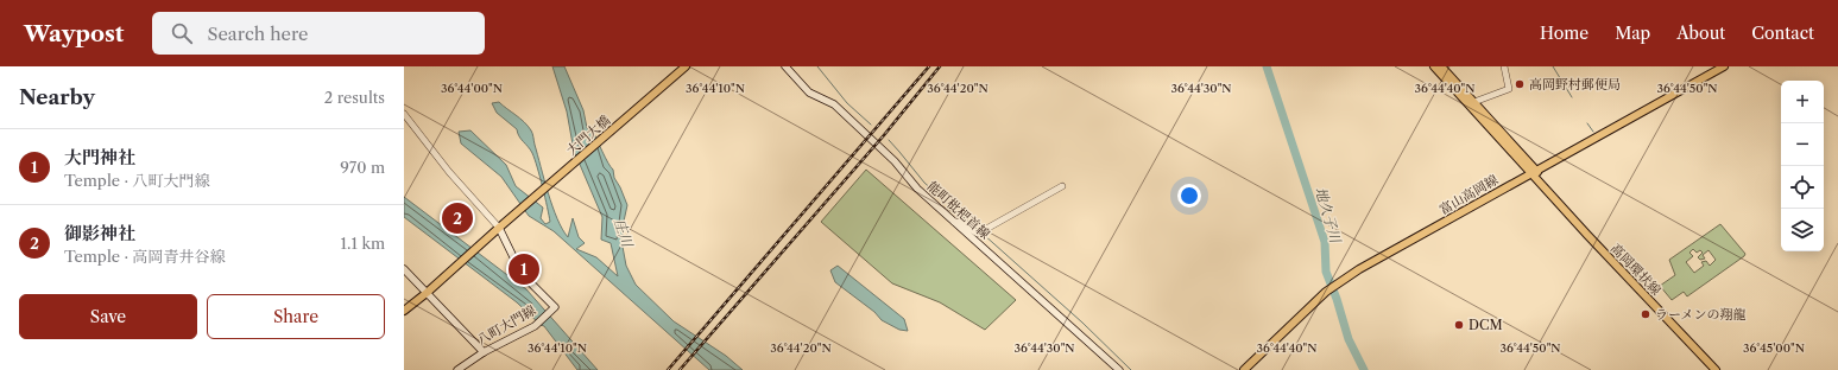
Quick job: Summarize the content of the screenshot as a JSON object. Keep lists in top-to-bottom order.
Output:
{
  "streets": {
    "main road": [
      "大門大橋",
      "富山高岡線",
      "能町枇杷首線",
      "高岡環状線",
      "八町大門線"
    ]
  },
  "crossings": [
    ["大門大橋", "八町大門線"],
    ["富山高岡線", "高岡環状線"]
  ],
  "water": ["地久子川", "庄川"],
  "places": ["高岡野村郵便局", "ラーメンの翔龍", "DCM"],
  "page": {
    "header": "Waypost",
    "search": "Search here",
    "nav": [
      "Home",
      "Map",
      "About",
      "Contact"
    ],
    "heading": ["Nearby", "2 results"],
    "map_buttons": ["+", "−"],
    "list": [
      {
        "mark": "1",
        "name": "大門神社",
        "note": "Temple · 八町大門線",
        "value": "970 m"
      },
      {
        "mark": "2",
        "name": "御影神社",
        "note": "Temple · 高岡青井谷線",
        "value": "1.1 km"
      }
    ],
    "pins": ["2", "1"],
    "buttons": ["Save", "Share"]
  },
  "coordinates": [
    "36°44'00\"N",
    "36°44'10\"N",
    "36°44'20\"N",
    "36°44'30\"N",
    "36°44'40\"N",
    "36°44'50\"N",
    "36°45'00\"N"
  ]
}
